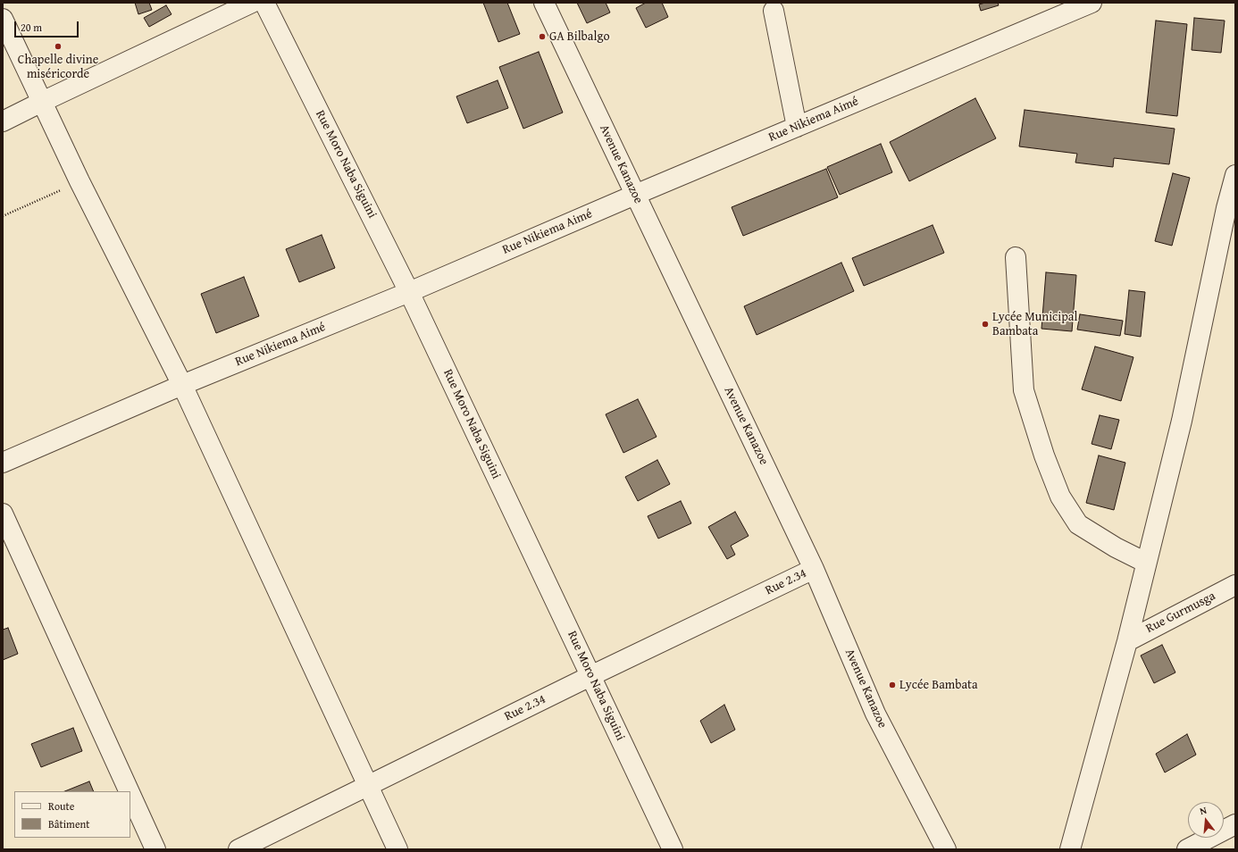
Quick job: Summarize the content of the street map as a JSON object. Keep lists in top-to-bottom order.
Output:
{
  "streets": {
    "street": [
      "Rue Nikiema Aimé",
      "Rue Moro Naba Siguini",
      "Avenue Kanazoe",
      "Rue 2.34",
      "Rue Gurmusga"
    ]
  },
  "crossings": [
    ["Rue Nikiema Aimé", "Rue Moro Naba Siguini"],
    ["Rue Nikiema Aimé", "Avenue Kanazoe"],
    ["Rue Moro Naba Siguini", "Rue 2.34"],
    ["Avenue Kanazoe", "Rue 2.34"]
  ],
  "places": [
    "GA Bilbalgo",
    "Chapelle divine miséricorde",
    "Lycée Municipal Bambata",
    "Lycée Bambata"
  ],
  "legend": ["Route", "Bâtiment"],
  "scale_bar": "20 m",
  "north": "top"
}
